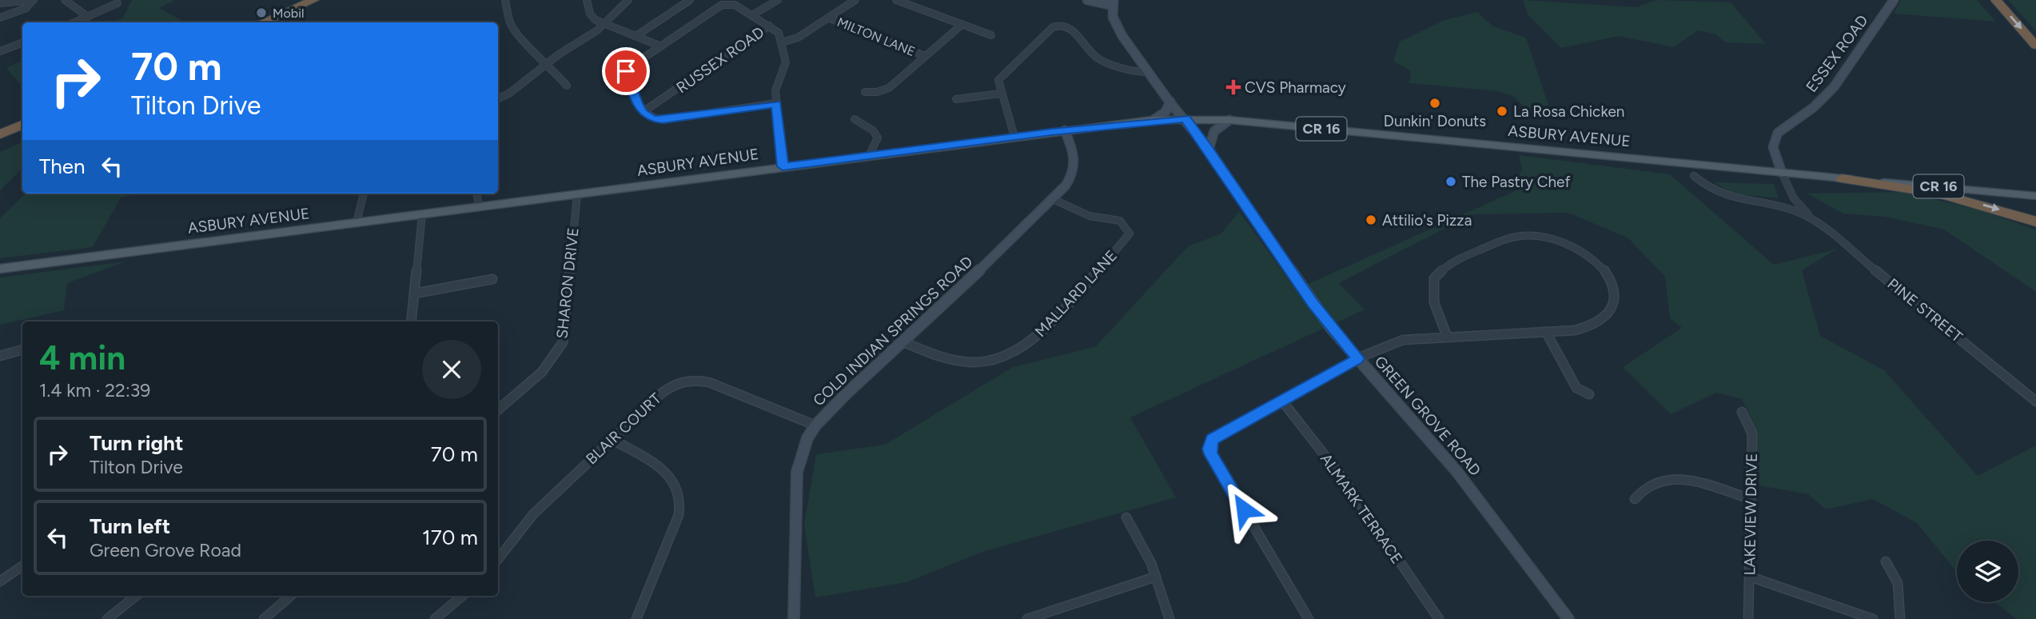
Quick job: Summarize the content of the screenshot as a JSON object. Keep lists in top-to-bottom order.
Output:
{
  "streets": {
    "main road": ["CR 16", "ASBURY AVENUE"],
    "street": [
      "MILTON LANE",
      "ESSEX ROAD",
      "RUSSEX ROAD",
      "SHARON DRIVE",
      "MALLARD LANE",
      "PINE STREET",
      "COLD INDIAN SPRINGS ROAD",
      "GREEN GROVE ROAD",
      "BLAIR COURT",
      "ALMARK TERRACE",
      "LAKEVIEW DRIVE"
    ]
  },
  "crossings": [
    ["ESSEX ROAD", "ASBURY AVENUE"],
    ["ESSEX ROAD", "PINE STREET"],
    ["ASBURY AVENUE", "SHARON DRIVE"],
    ["ASBURY AVENUE", "PINE STREET"],
    ["ASBURY AVENUE", "COLD INDIAN SPRINGS ROAD"],
    ["ASBURY AVENUE", "GREEN GROVE ROAD"],
    ["MALLARD LANE", "COLD INDIAN SPRINGS ROAD"],
    ["COLD INDIAN SPRINGS ROAD", "BLAIR COURT"]
  ],
  "places": {
    "other": [
      "Mobil",
      "Dunkin' Donuts",
      "La Rosa Chicken",
      "The Pastry Chef",
      "Attilio's Pizza"
    ],
    "health": ["CVS Pharmacy"]
  },
  "page": {
    "turn": ["70 m", "Tilton Drive"],
    "then": "Then",
    "heading": ["4 min", "1.4 km · 22:39"],
    "list": [
      {
        "name": "Turn right",
        "note": "Tilton Drive",
        "value": "70 m"
      },
      {
        "name": "Turn left",
        "note": "Green Grove Road",
        "value": "170 m"
      }
    ]
  }
}
